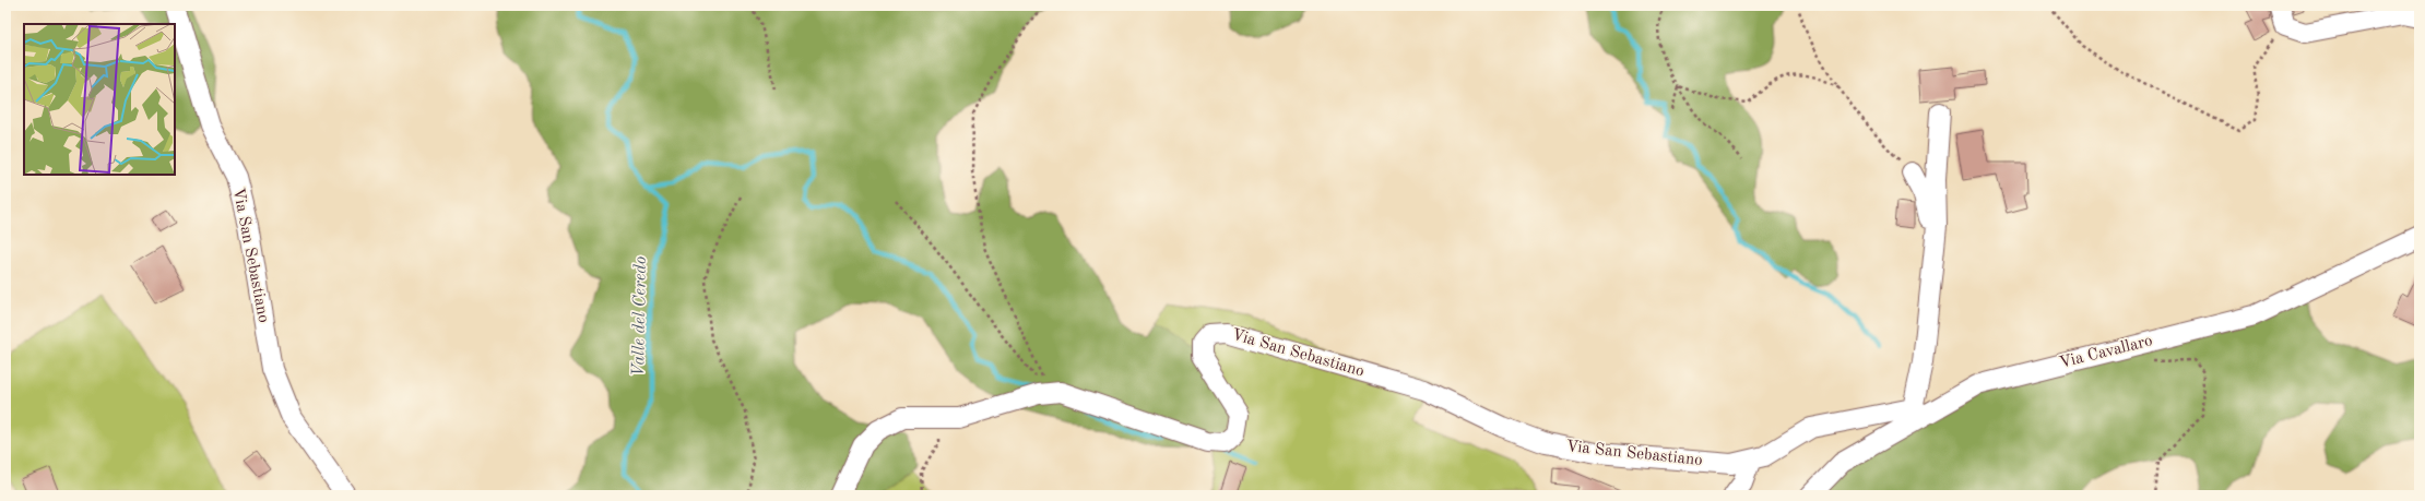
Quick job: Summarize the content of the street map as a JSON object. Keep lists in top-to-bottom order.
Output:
{
  "streets": {
    "street": ["Via San Sebastiano", "Via Cavallaro"]
  },
  "crossings": [
    ["Via San Sebastiano", "Via Cavallaro"]
  ],
  "water": ["Valle del Ceredo"]
}
